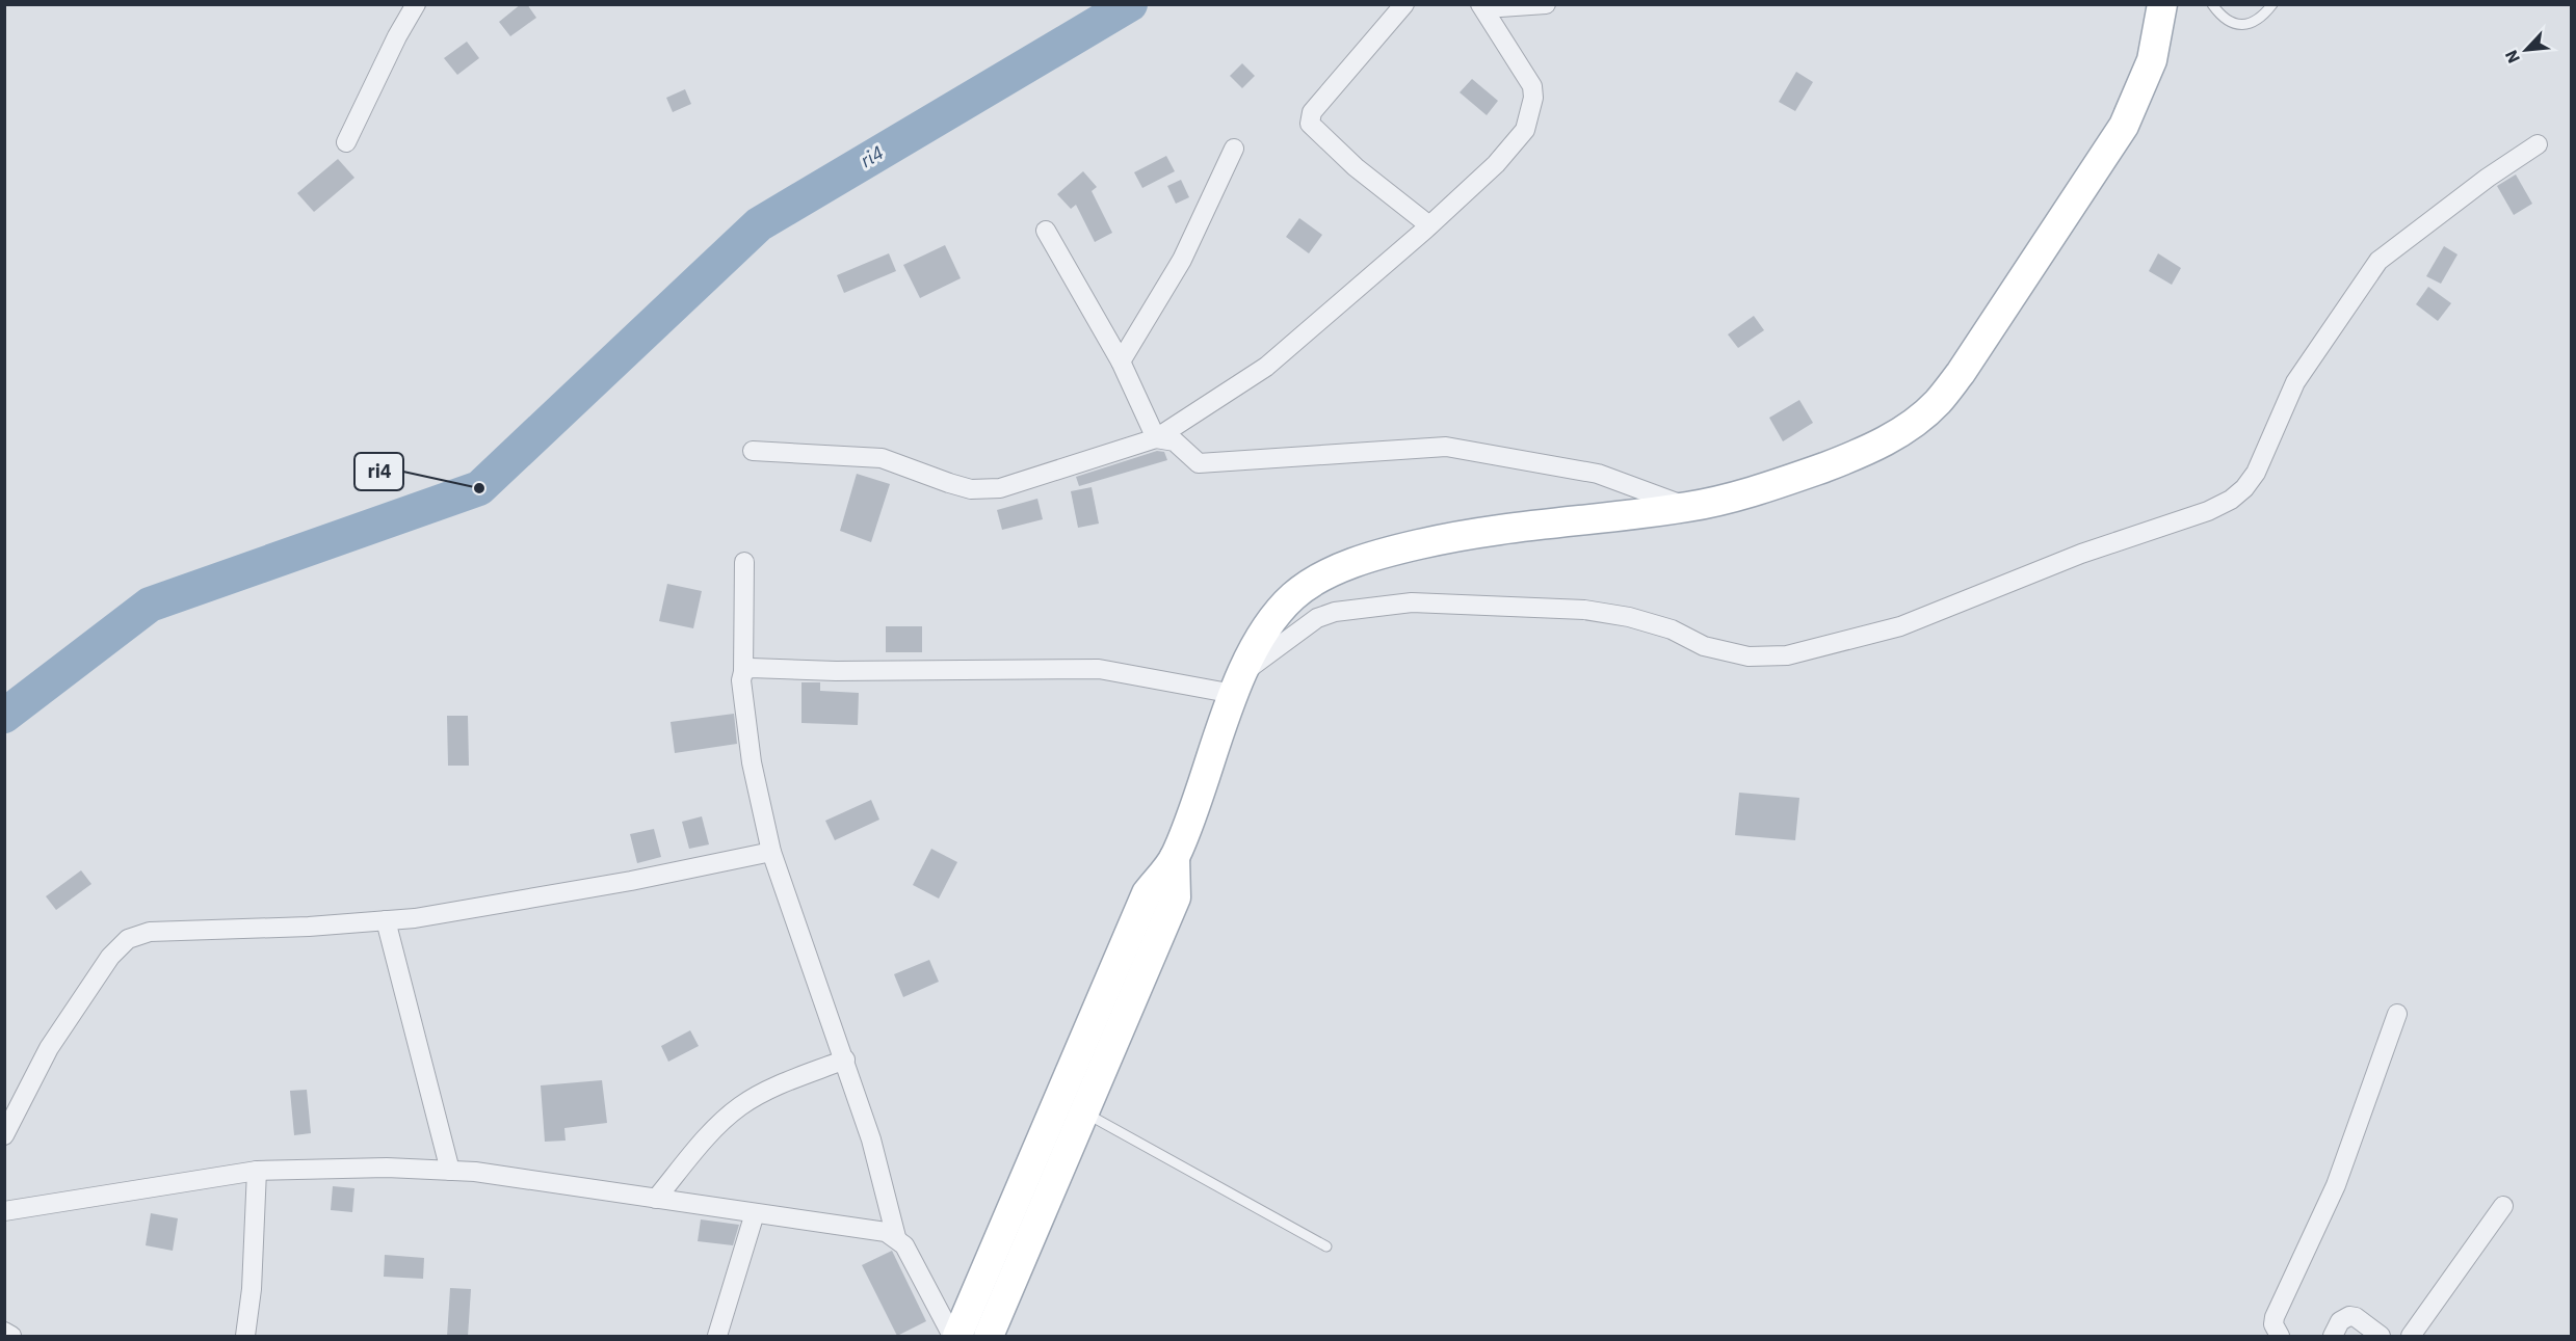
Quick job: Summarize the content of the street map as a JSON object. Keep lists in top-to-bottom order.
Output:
{
  "water": ["ri4"],
  "places": ["ri4"],
  "north": "bottom left"
}
